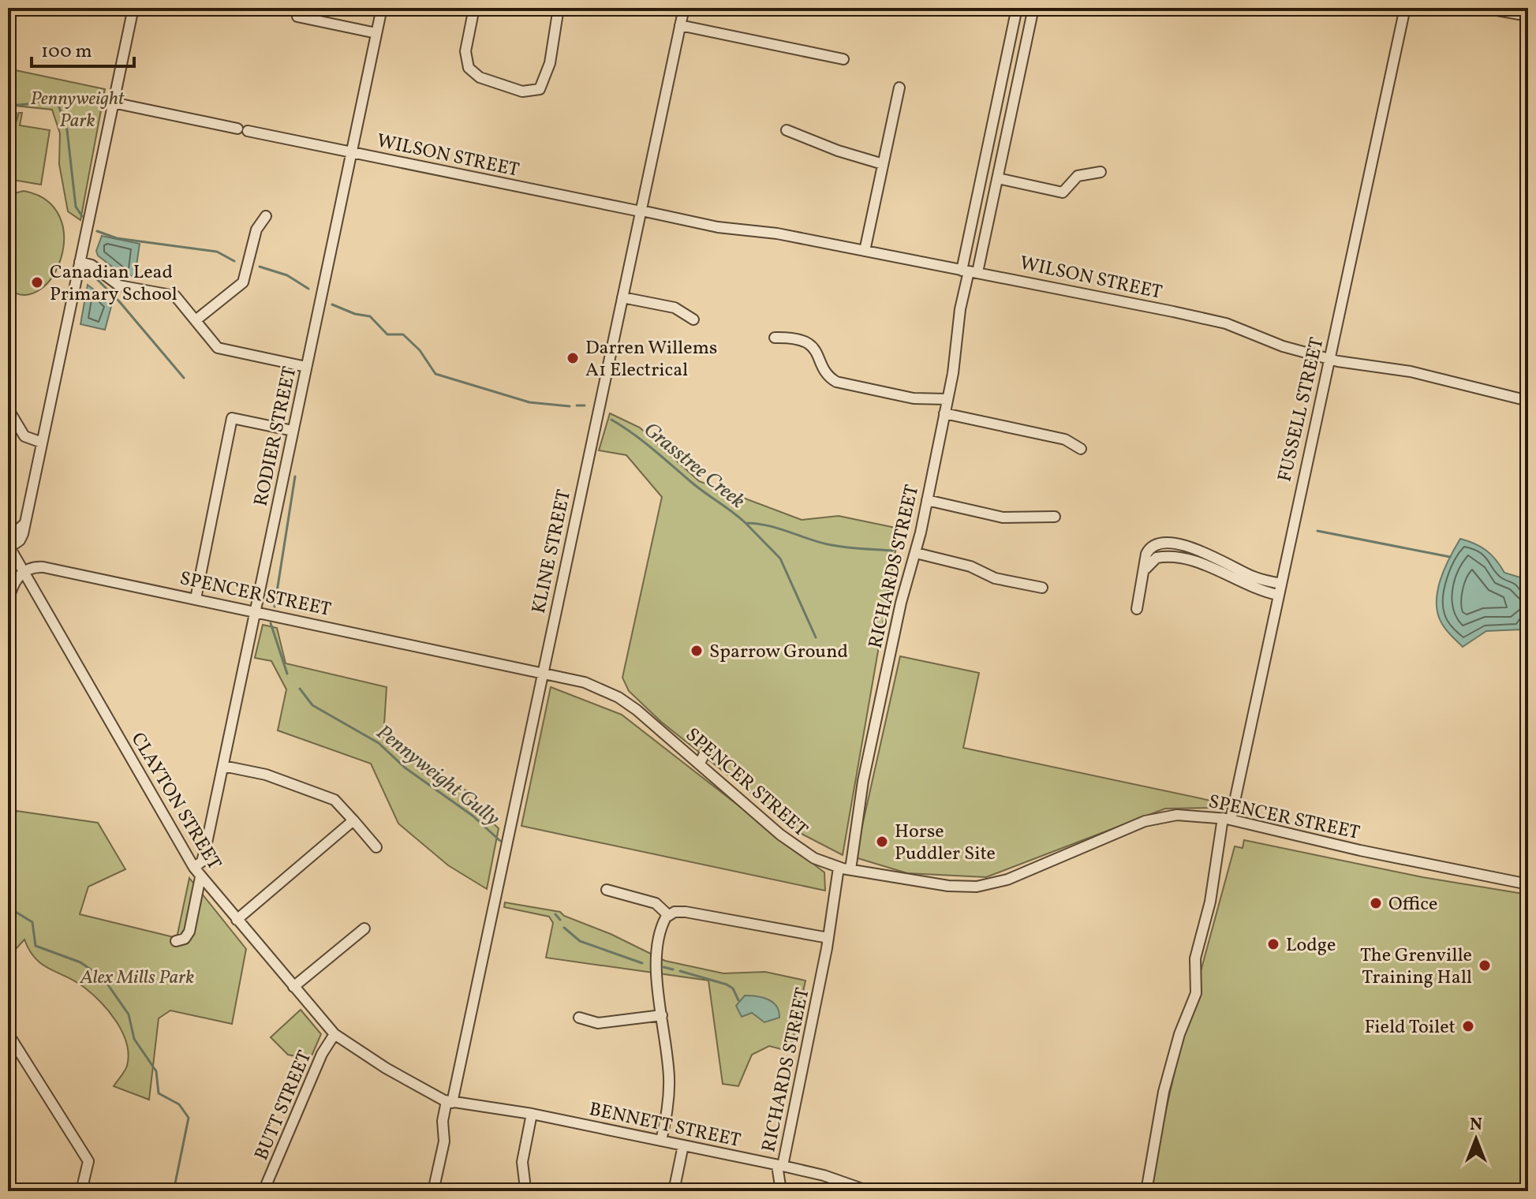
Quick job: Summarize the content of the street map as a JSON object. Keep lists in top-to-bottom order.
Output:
{
  "streets": {
    "street": [
      "WILSON STREET",
      "FUSSELL STREET",
      "RODIER STREET",
      "KLINE STREET",
      "RICHARDS STREET",
      "SPENCER STREET",
      "CLAYTON STREET",
      "BUTT STREET",
      "BENNETT STREET"
    ]
  },
  "crossings": [
    ["WILSON STREET", "FUSSELL STREET"],
    ["WILSON STREET", "RODIER STREET"],
    ["WILSON STREET", "KLINE STREET"],
    ["WILSON STREET", "RICHARDS STREET"],
    ["FUSSELL STREET", "SPENCER STREET"],
    ["RODIER STREET", "SPENCER STREET"],
    ["RODIER STREET", "CLAYTON STREET"],
    ["KLINE STREET", "SPENCER STREET"],
    ["KLINE STREET", "CLAYTON STREET"],
    ["KLINE STREET", "BENNETT STREET"],
    ["RICHARDS STREET", "SPENCER STREET"],
    ["RICHARDS STREET", "BENNETT STREET"],
    ["SPENCER STREET", "CLAYTON STREET"],
    ["CLAYTON STREET", "BUTT STREET"],
    ["CLAYTON STREET", "BENNETT STREET"]
  ],
  "water": ["Grasstree Creek", "Pennyweight Gully"],
  "parks": ["Pennyweight Park", "Alex Mills Park"],
  "places": [
    "Canadian Lead Primary School",
    "Darren Willems A1 Electrical",
    "Sparrow Ground",
    "Horse Puddler Site",
    "Office",
    "Lodge",
    "The Grenville Training Hall",
    "Field Toilet"
  ],
  "scale_bar": "100 m",
  "north": "top"
}
